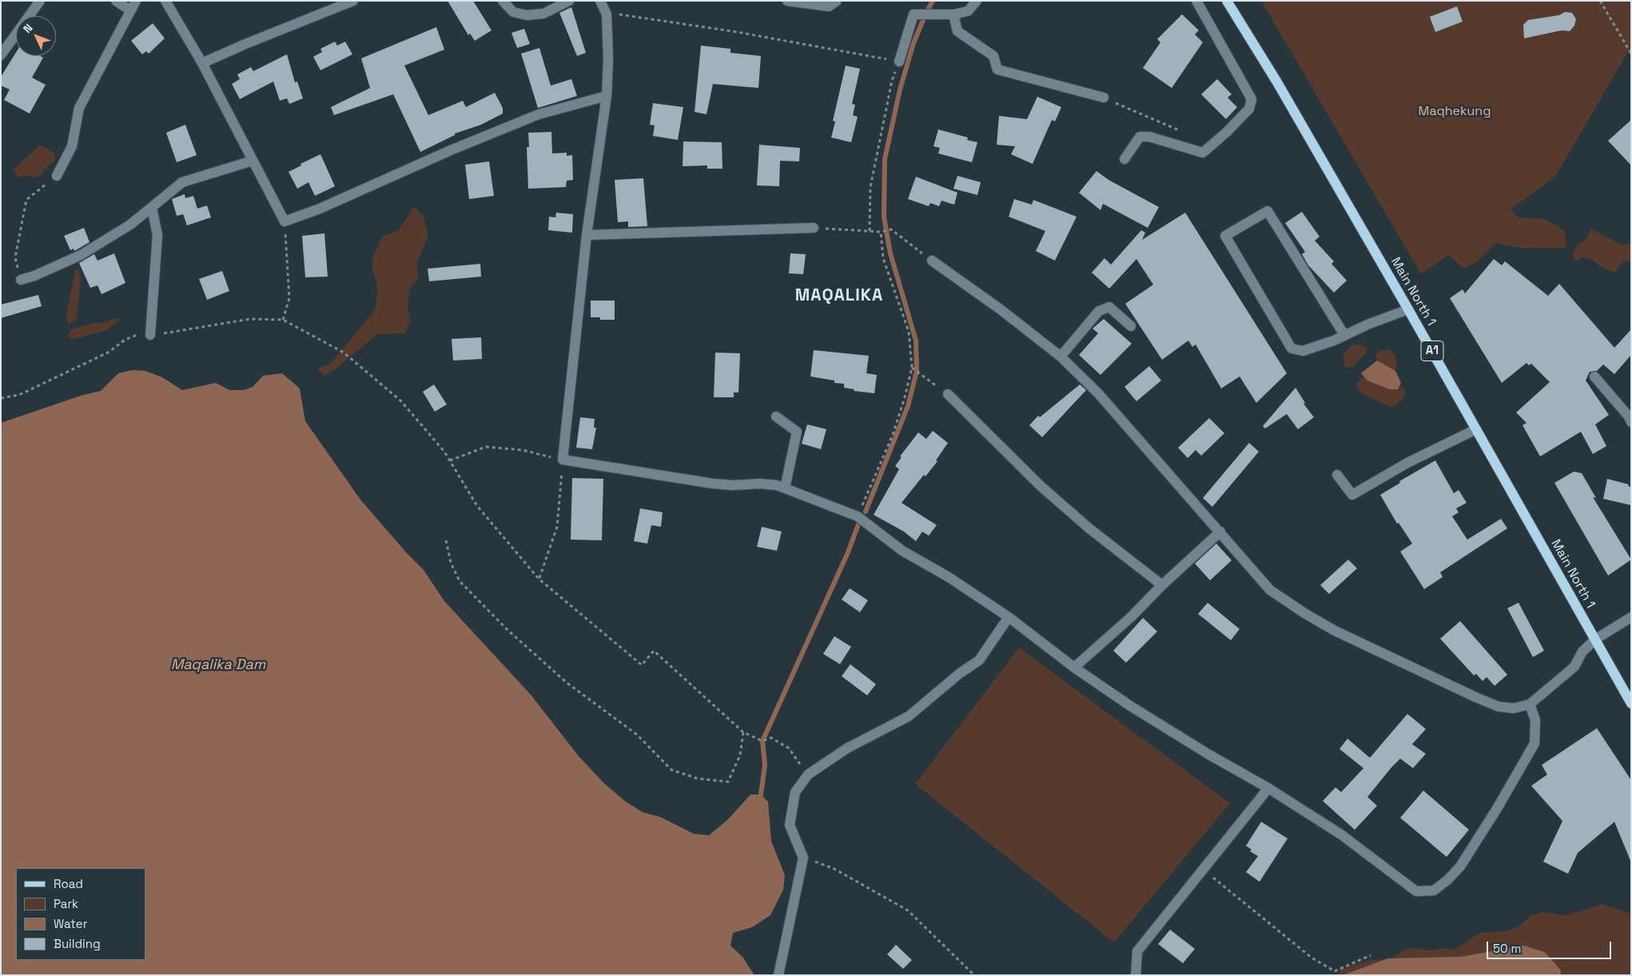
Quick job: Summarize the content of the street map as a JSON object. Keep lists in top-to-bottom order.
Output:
{
  "streets": {
    "main road": ["Main North 1", "A1"]
  },
  "districts": ["MAQALIKA"],
  "water": ["Maqalika Dam"],
  "parks": ["Maqhekung"],
  "legend": [
    "Road",
    "Park",
    "Water",
    "Building"
  ],
  "scale_bar": "50 m",
  "north": "top left"
}
